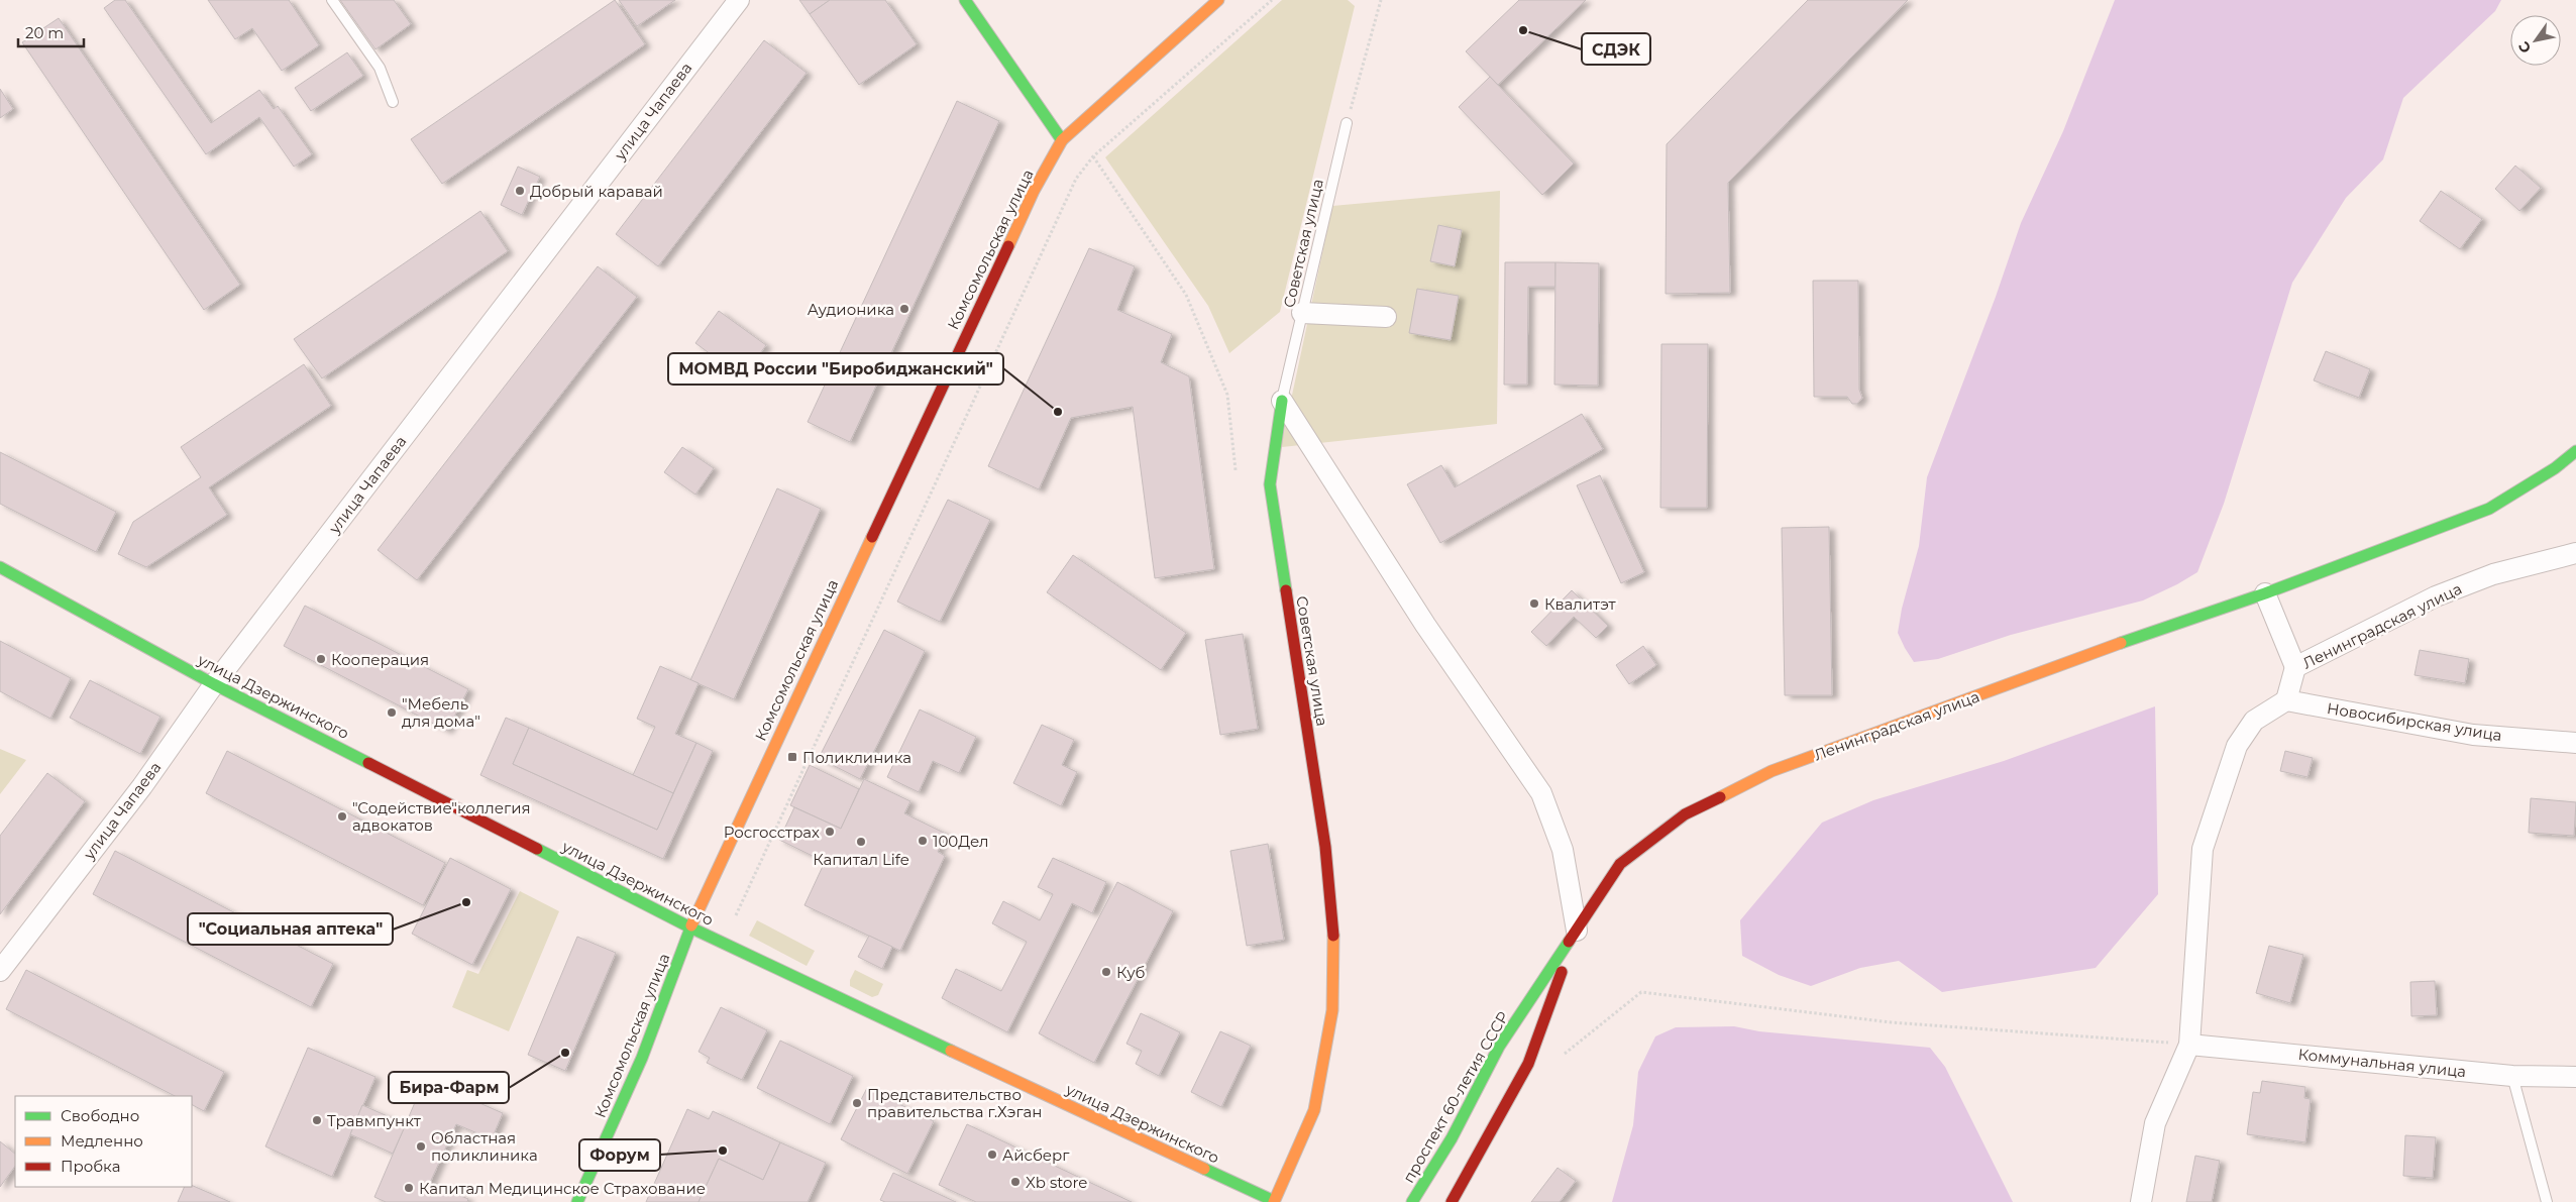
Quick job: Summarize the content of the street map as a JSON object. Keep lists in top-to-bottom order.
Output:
{
  "streets": {
    "main road": [
      "Советская улица",
      "Комсомольская улица",
      "Ленинградская улица",
      "улица Дзержинского",
      "проспект 60-летия СССР"
    ],
    "street": ["улица Чапаева", "Новосибирская улица", "Коммунальная улица"]
  },
  "crossings": [
    ["улица Чапаева", "улица Дзержинского"],
    ["Советская улица", "улица Дзержинского"],
    ["Комсомольская улица", "улица Дзержинского"],
    ["Ленинградская улица", "проспект 60-летия СССР"]
  ],
  "places": {
    "other": [
      "СДЭК",
      "Добрый каравай",
      "Аудионика",
      "МОМВД России \"Биробиджанский\"",
      "Квалитэт",
      "Кооперация",
      "\"Мебель для дома\"",
      "\"Содействие\"коллегия адвокатов",
      "Росгосстрах",
      "100Дел",
      "Капитал Life",
      "\"Социальная аптека\"",
      "Куб",
      "Бира-Фарм",
      "Представительство правительства г.Хэган",
      "Травмпункт",
      "Областная поликлиника",
      "Форум",
      "Айсберг",
      "Xb store",
      "Капитал Медицинское Страхование"
    ],
    "transit": ["Поликлиника"]
  },
  "legend": ["Свободно", "Медленно", "Пробка"],
  "scale_bar": "20 m",
  "north": "bottom left"
}
